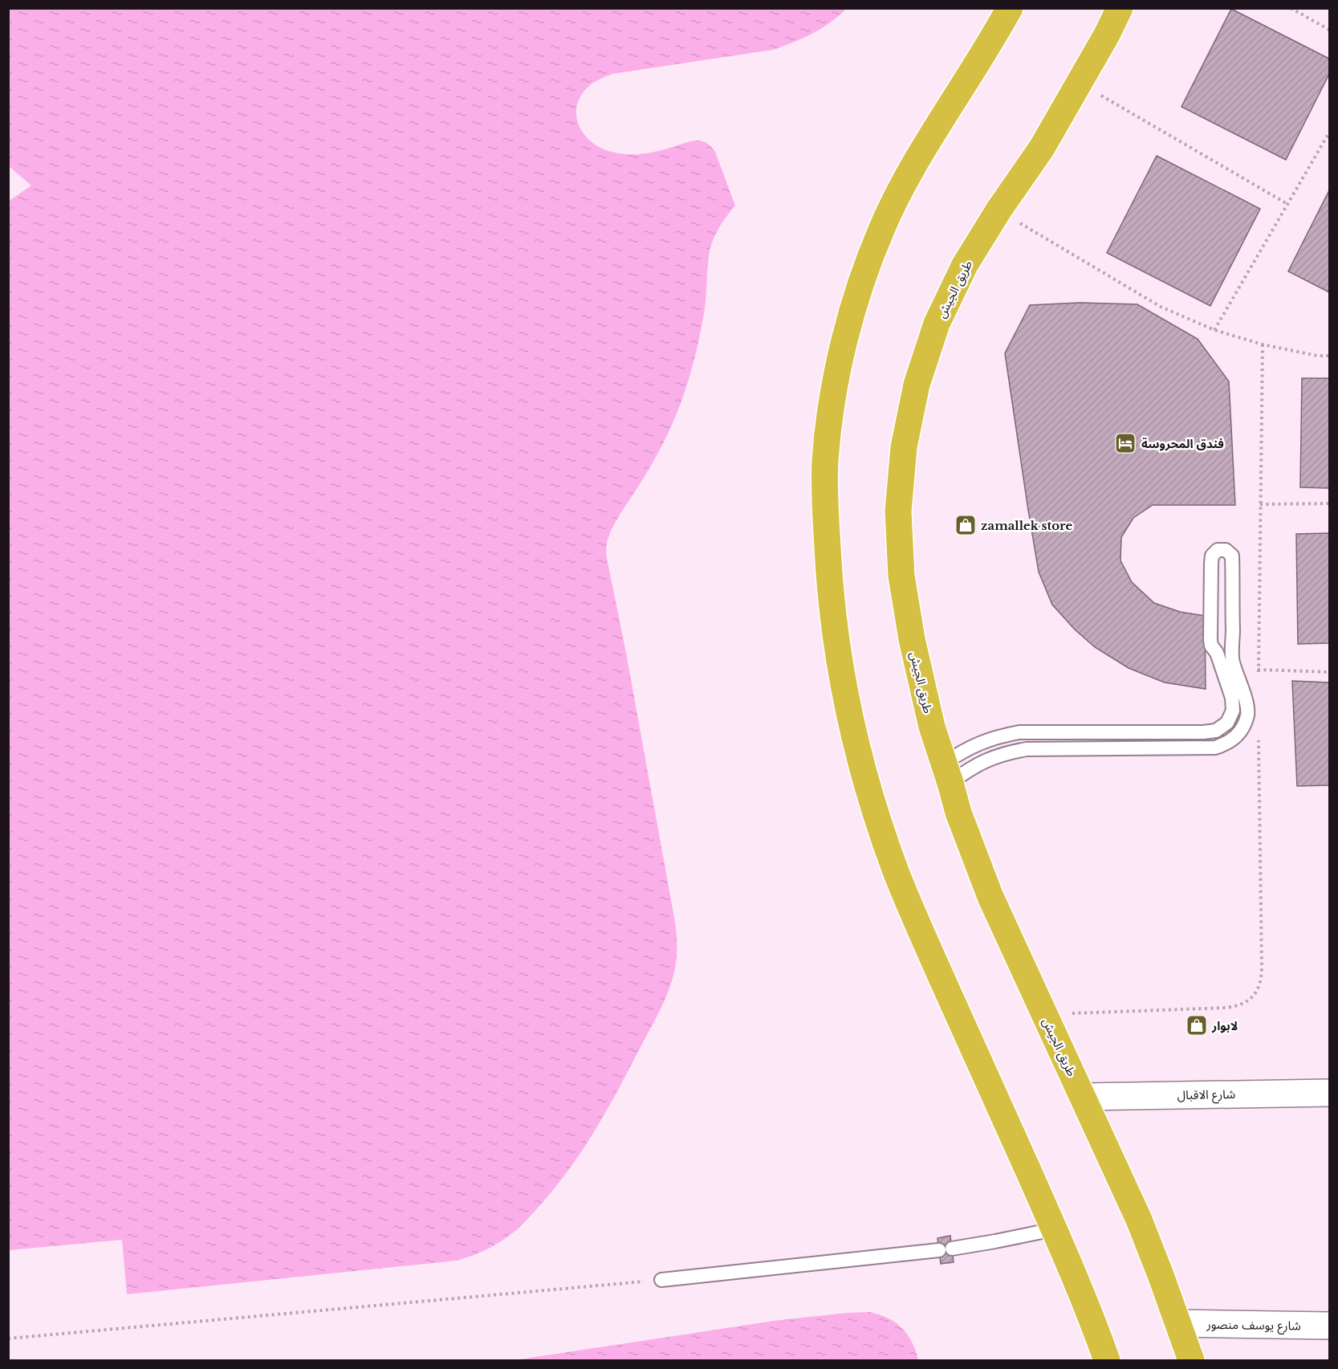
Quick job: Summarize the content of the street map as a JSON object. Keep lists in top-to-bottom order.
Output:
{
  "streets": {
    "highway": ["طريق الجيش"],
    "street": ["شارع الاقبال", "شارع يوسف منصور"]
  },
  "crossings": [
    ["طريق الجيش", "شارع الاقبال"],
    ["طريق الجيش", "شارع يوسف منصور"]
  ],
  "places": {
    "hotel": ["فندق المحروسة"],
    "shop": ["zamallek store", "لابوار"]
  }
}
